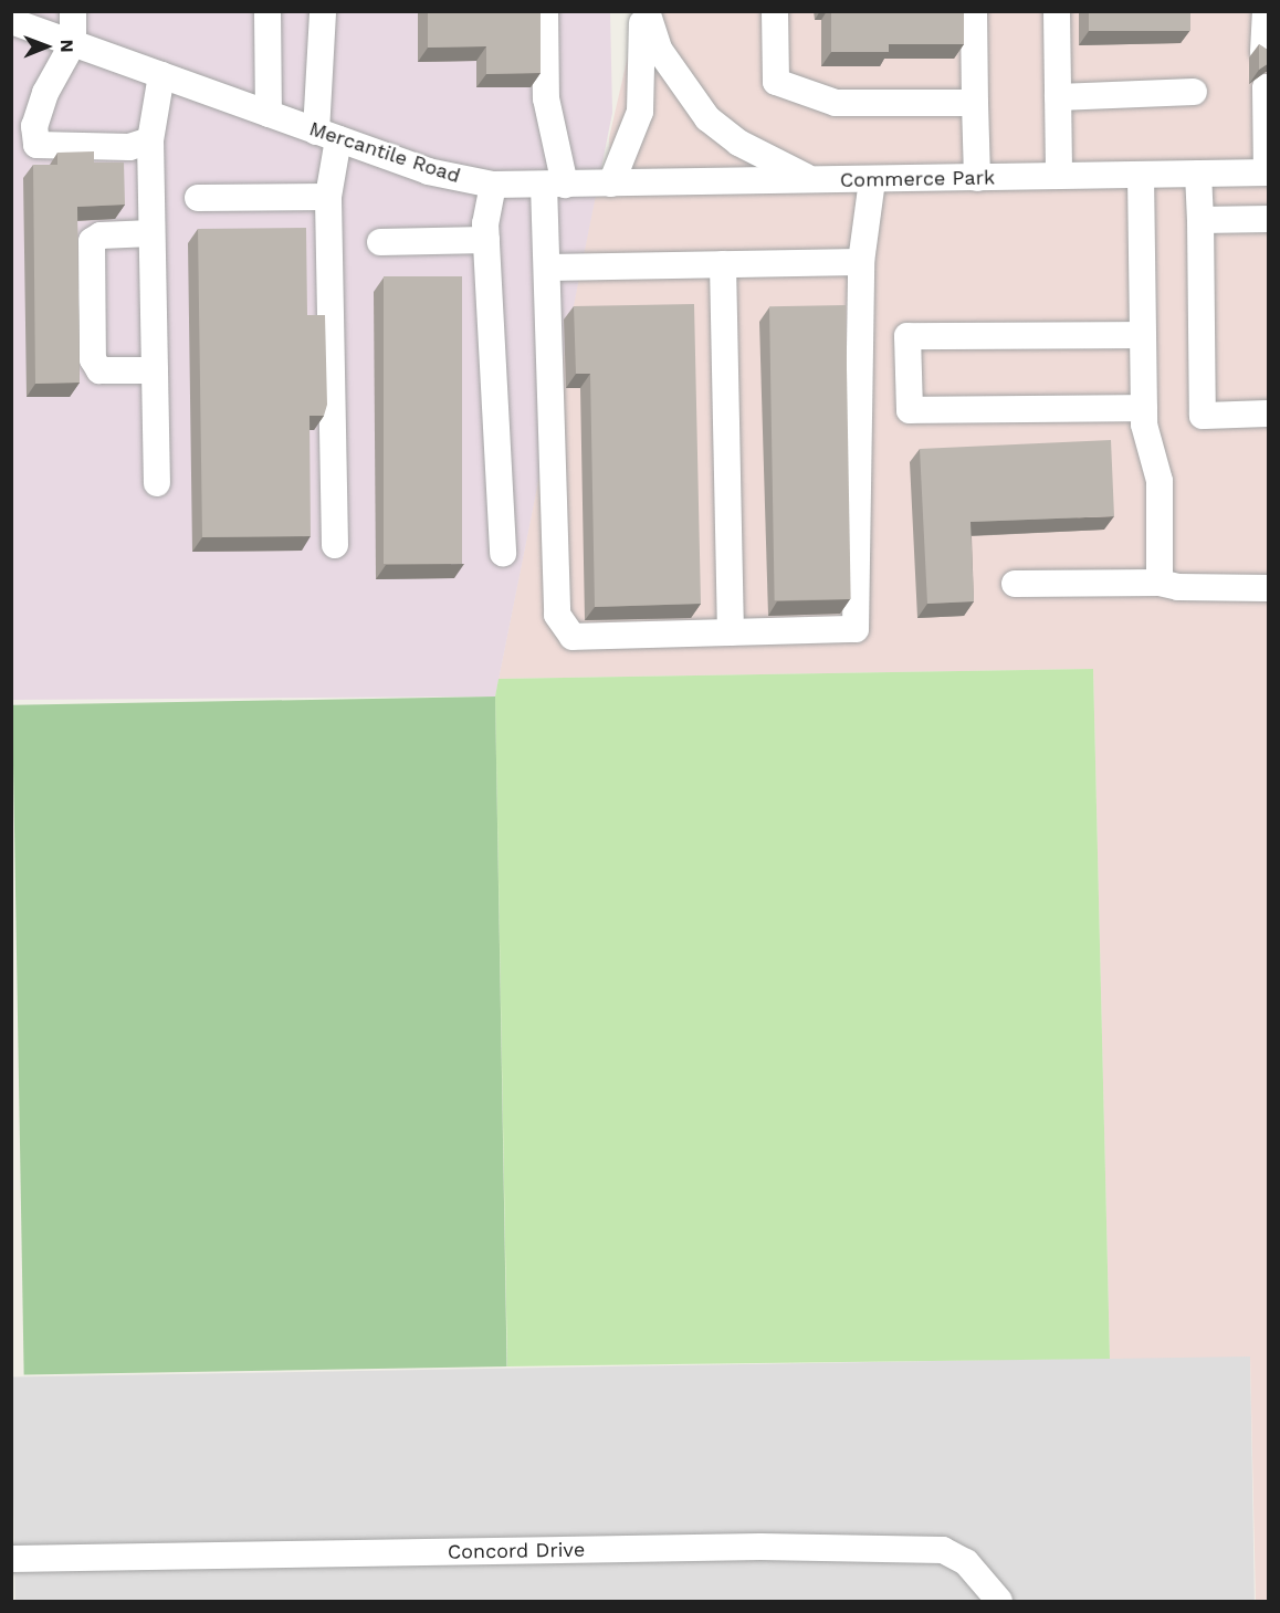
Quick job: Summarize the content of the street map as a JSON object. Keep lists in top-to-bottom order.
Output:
{
  "streets": {
    "street": ["Mercantile Road", "Commerce Park", "Concord Drive"]
  },
  "crossings": [
    ["Mercantile Road", "Commerce Park"]
  ],
  "north": "right"
}
